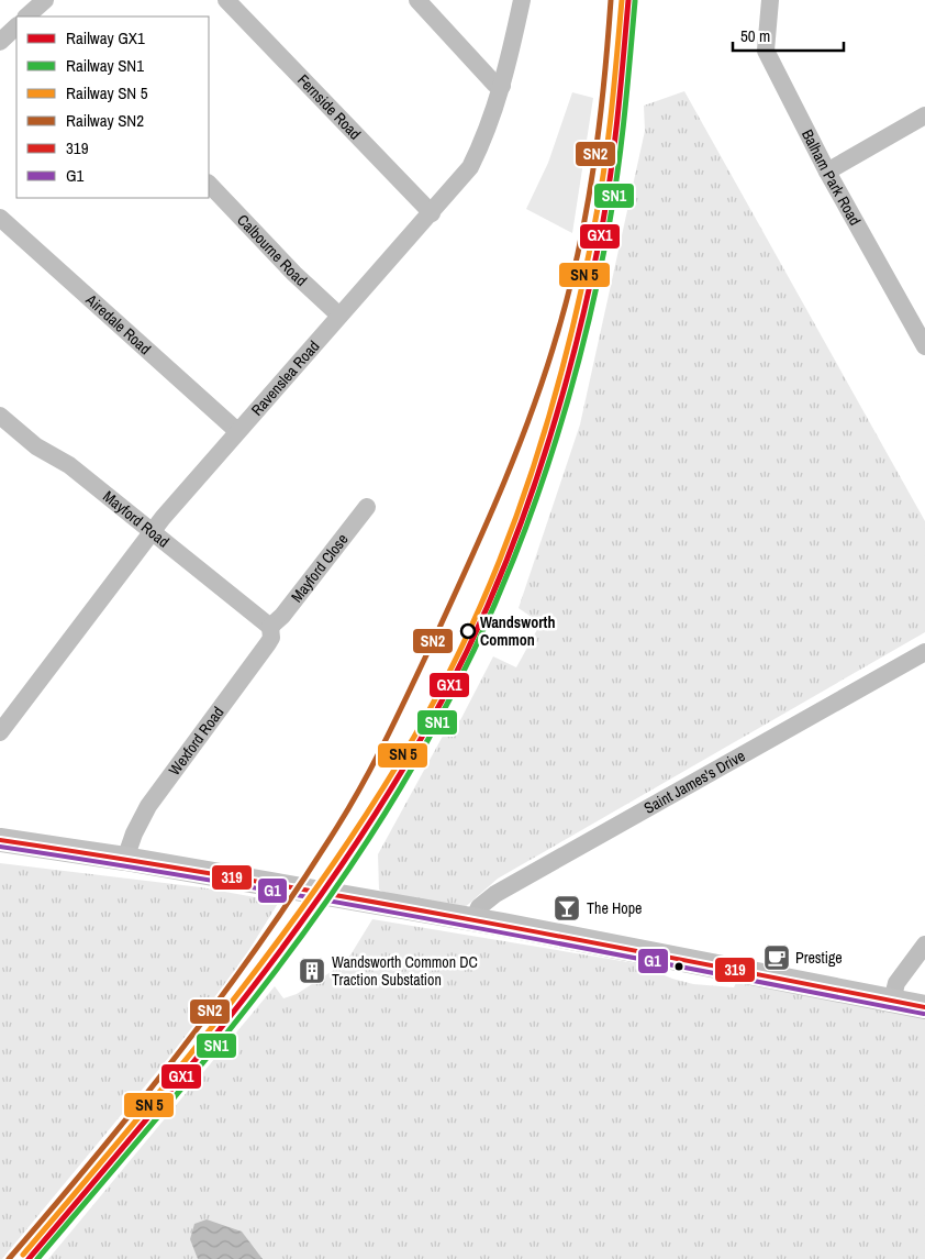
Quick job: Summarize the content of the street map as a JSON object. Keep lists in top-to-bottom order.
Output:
{
  "streets": {
    "street": [
      "Fernside Road",
      "Balham Park Road",
      "Calbourne Road",
      "Airedale Road",
      "Ravenslea Road",
      "Mayford Road",
      "Mayford Close",
      "Wexford Road",
      "Saint James's Drive"
    ]
  },
  "crossings": [
    ["Fernside Road", "Ravenslea Road"],
    ["Calbourne Road", "Ravenslea Road"],
    ["Airedale Road", "Ravenslea Road"],
    ["Ravenslea Road", "Mayford Road"],
    ["Mayford Road", "Mayford Close"],
    ["Mayford Road", "Wexford Road"],
    ["Mayford Close", "Wexford Road"]
  ],
  "places": {
    "other": ["Wandsworth Common"],
    "bar": ["The Hope"],
    "cafe": ["Prestige"],
    "building": ["Wandsworth Common DC Traction Substation"]
  },
  "lines": [
    "rail line GX1",
    "rail line SN2",
    "rail line SN1",
    "transit line 319",
    "transit line G1"
  ],
  "legend": [
    "Railway GX1",
    "Railway SN1",
    "Railway SN 5",
    "Railway SN2",
    "319",
    "G1"
  ],
  "scale_bar": "50 m"
}
